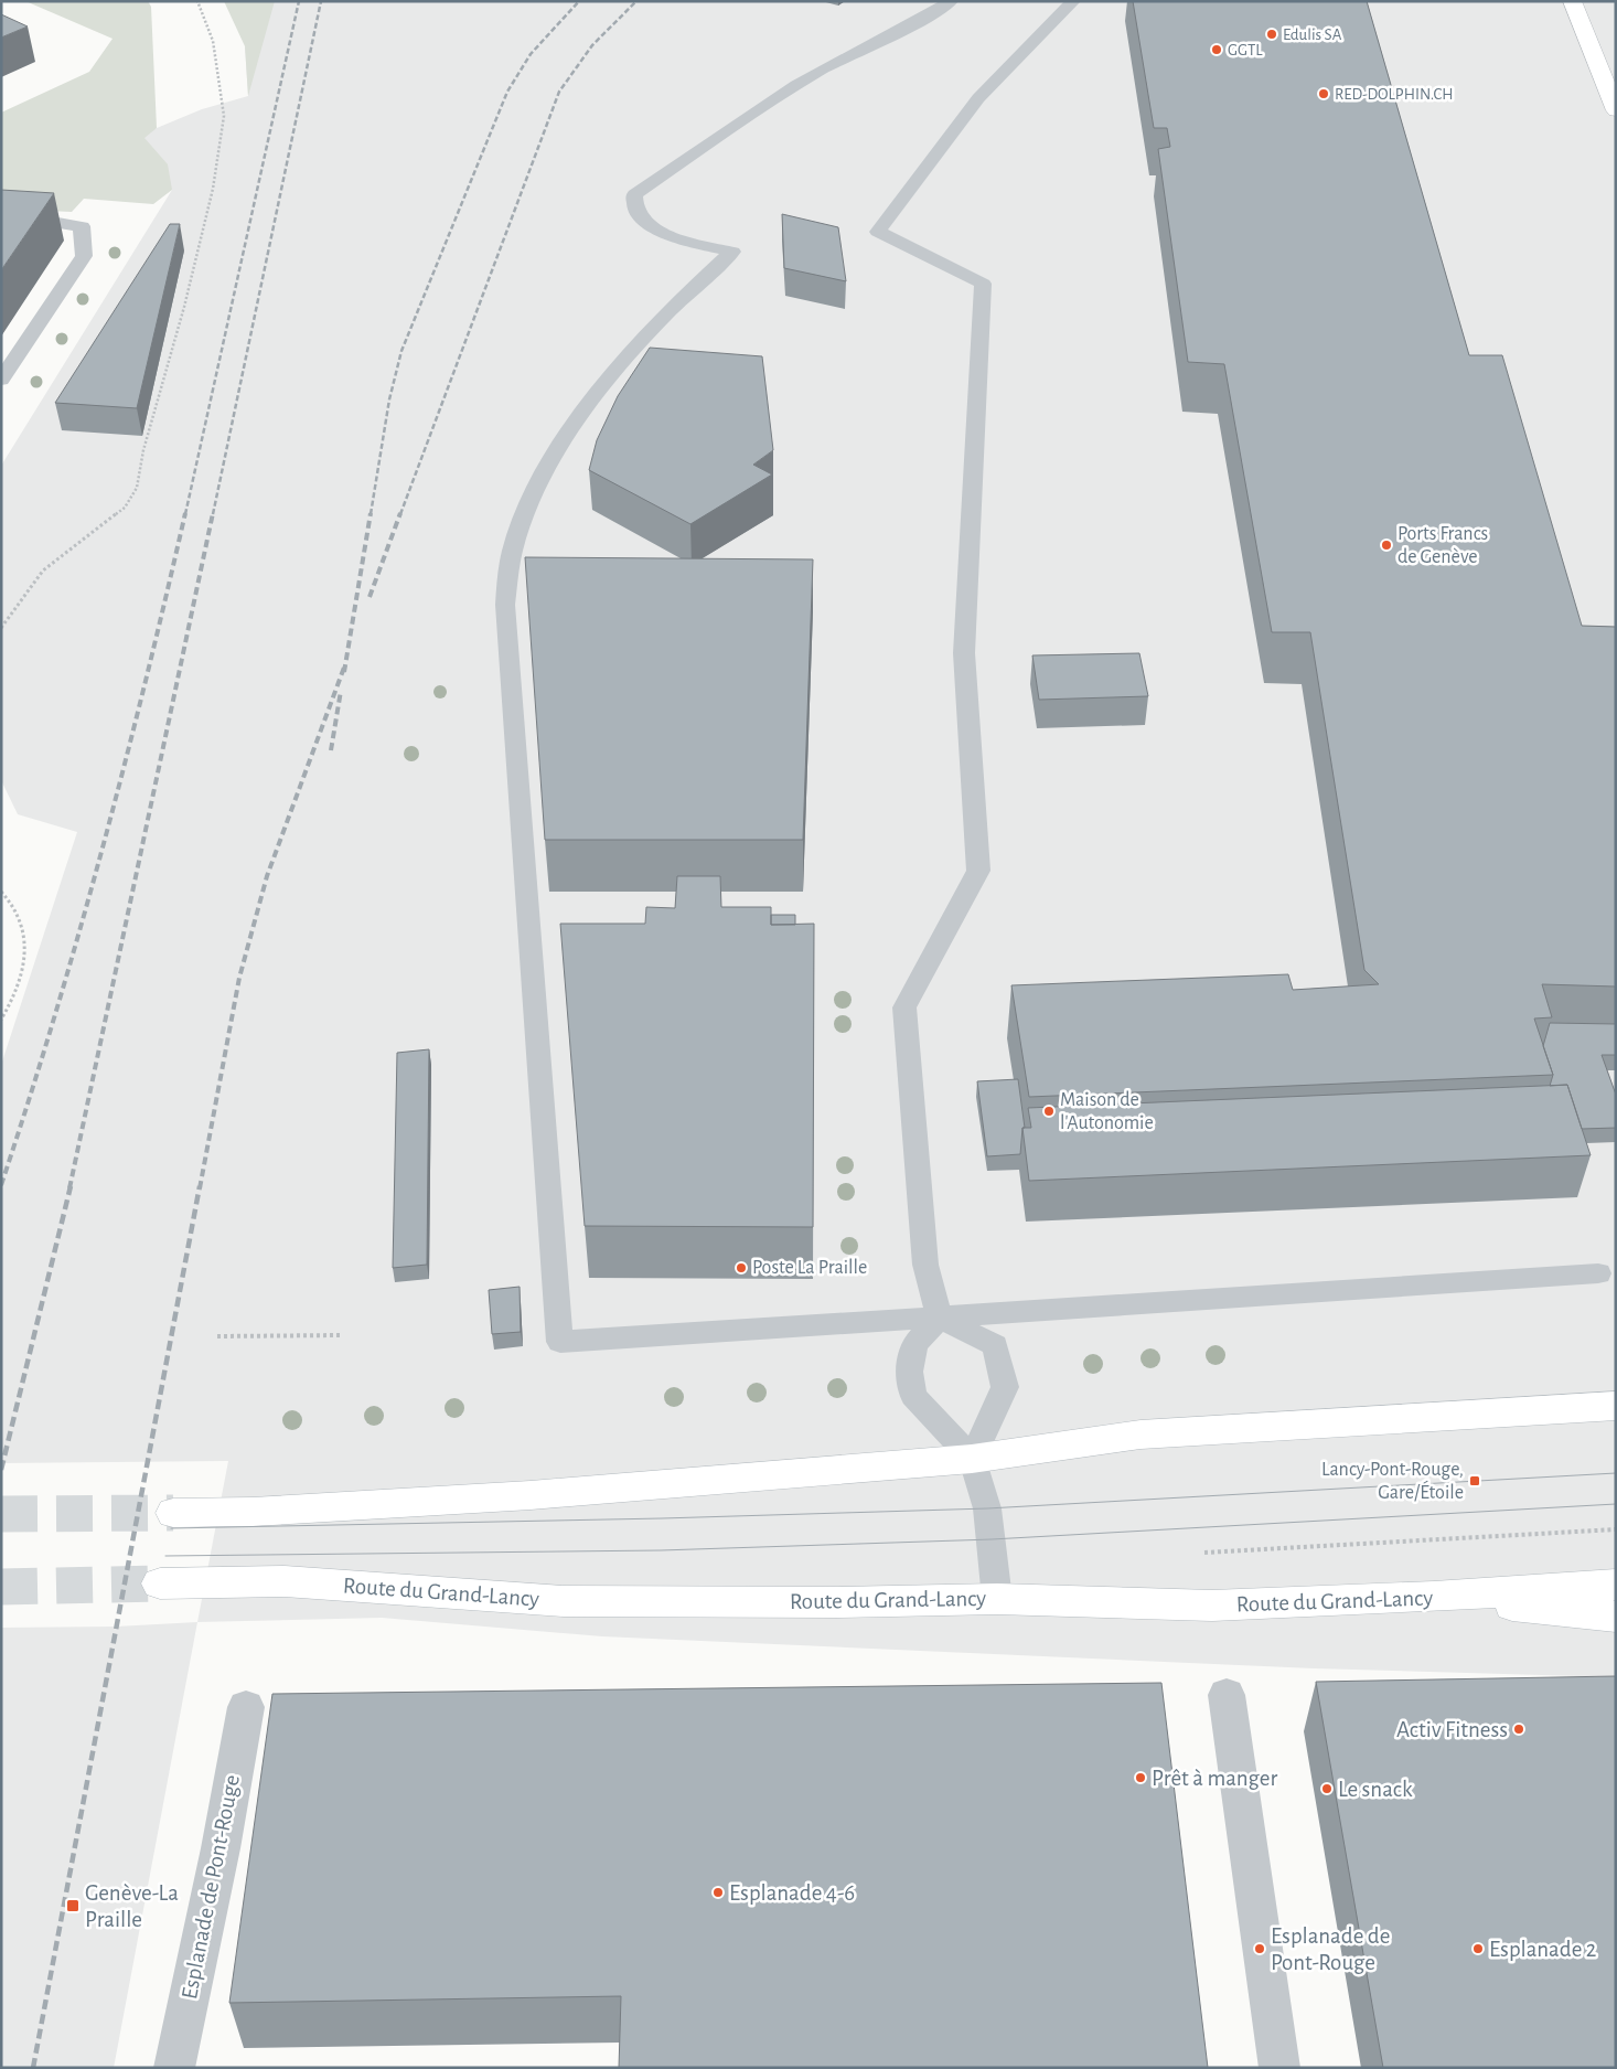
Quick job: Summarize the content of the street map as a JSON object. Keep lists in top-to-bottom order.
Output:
{
  "streets": {
    "main road": ["Route du Grand-Lancy"],
    "street": ["Esplanade de Pont-Rouge"]
  },
  "places": {
    "other": [
      "Edulis SA",
      "GGTL",
      "RED-DOLPHIN.CH",
      "Ports Francs de Genève",
      "Maison de l'Autonomie",
      "Poste La Praille",
      "Activ Fitness",
      "Prêt à manger",
      "Le snack",
      "Esplanade 4-6",
      "Esplanade de Pont-Rouge",
      "Esplanade 2"
    ],
    "transit": ["Lancy-Pont-Rouge, Gare/Étoile", "Genève-La Praille"]
  }
}
